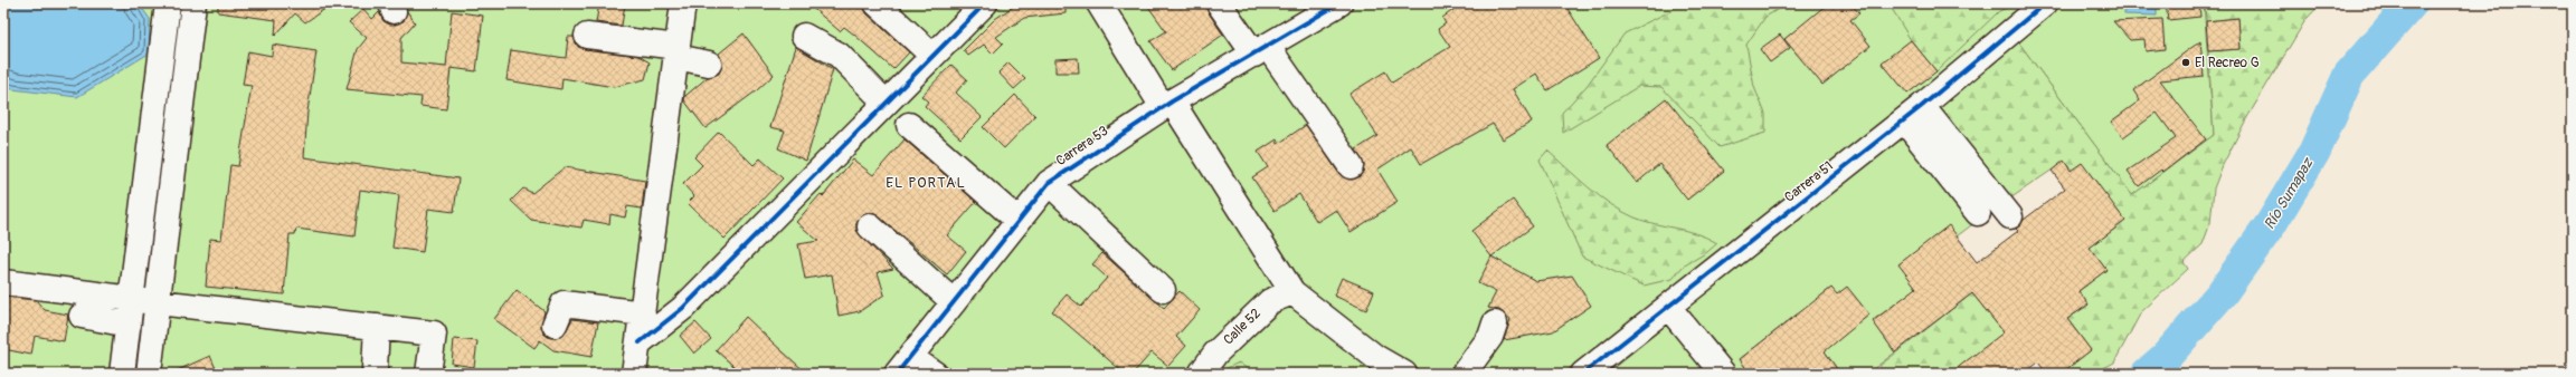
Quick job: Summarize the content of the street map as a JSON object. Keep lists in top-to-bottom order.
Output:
{
  "streets": {
    "street": ["Carrera 53", "Carrera 51", "Calle 52"]
  },
  "districts": ["EL PORTAL"],
  "water": ["Río Sumapaz"],
  "places": ["El Recreo G"]
}
